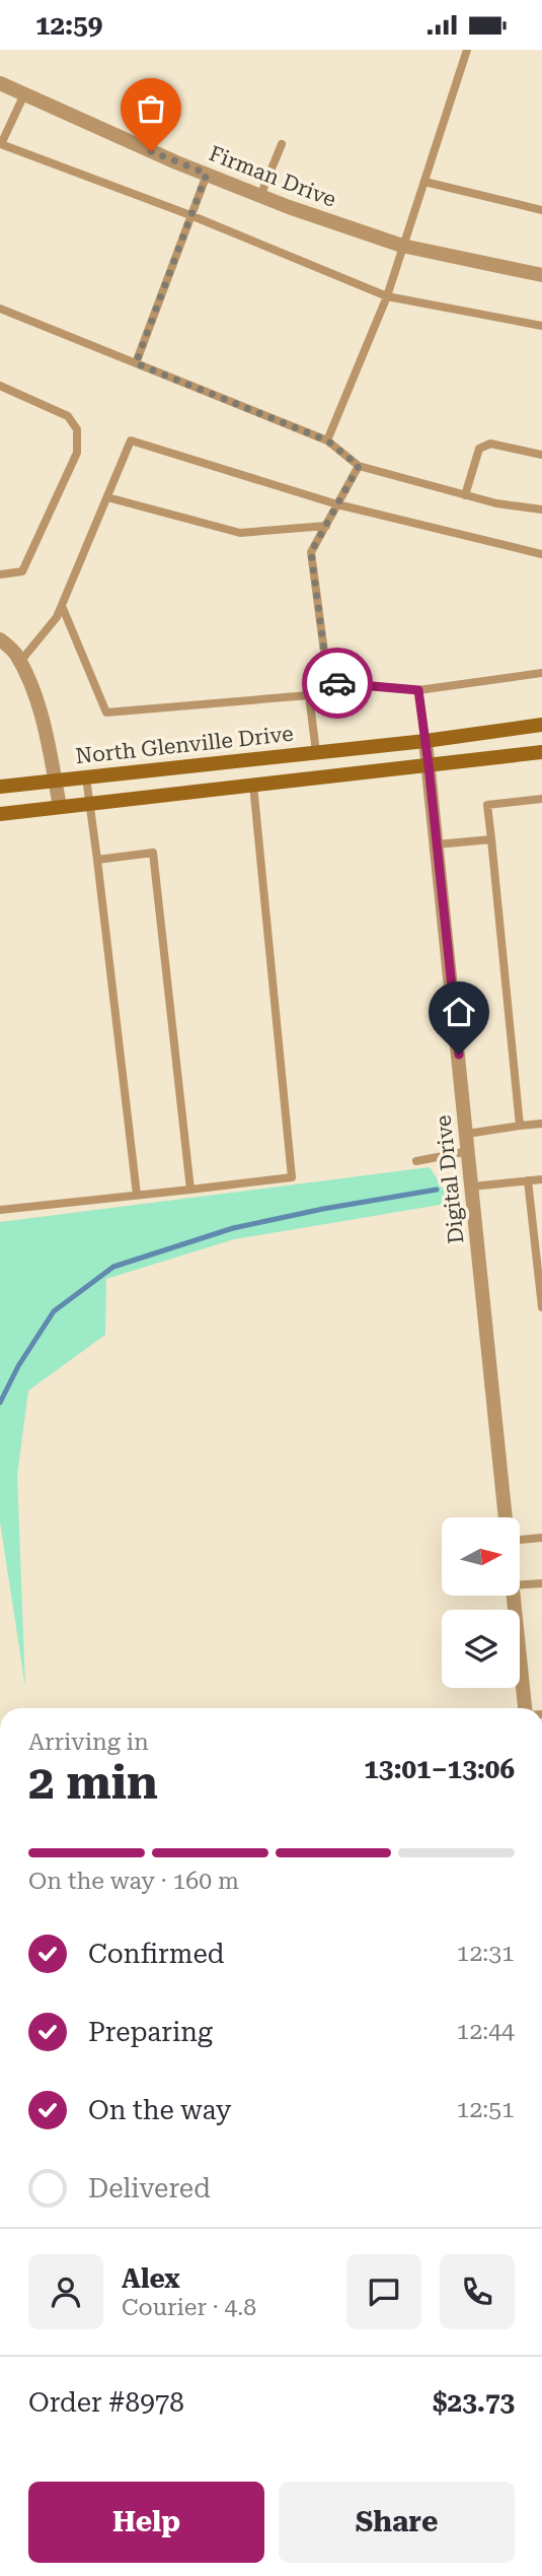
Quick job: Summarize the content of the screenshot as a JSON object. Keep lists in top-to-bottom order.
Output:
{
  "streets": {
    "street": ["Firman Drive", "North Glenville Drive", "Digital Drive"]
  },
  "crossings": [
    ["North Glenville Drive", "Digital Drive"]
  ],
  "north": "right",
  "page": {
    "status": "12:59",
    "heading": ["2 min", "Arriving in", "13:01–13:06"],
    "panel": [
      "Alex",
      "Courier · 4.8",
      "Order #8978",
      "$23.73"
    ],
    "bar": "On the way · 160 m",
    "list": [
      ["Confirmed", "12:31"],
      ["Preparing", "12:44"],
      ["On the way", "12:51"],
      "Delivered"
    ],
    "buttons": ["Help", "Share"]
  }
}
